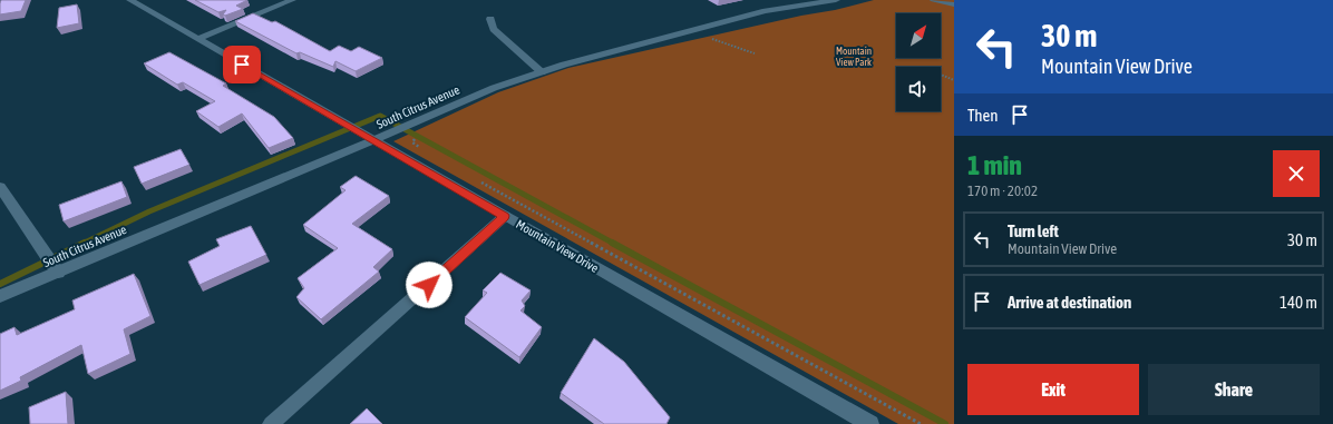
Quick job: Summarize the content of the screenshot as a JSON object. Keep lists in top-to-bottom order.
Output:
{
  "streets": {
    "street": ["South Citrus Avenue", "Mountain View Drive"]
  },
  "crossings": [
    ["South Citrus Avenue", "Mountain View Drive"]
  ],
  "parks": ["Mountain View Park"],
  "north": "top right",
  "page": {
    "turn": ["30 m", "Mountain View Drive"],
    "then": "Then",
    "heading": ["1 min", "170 m · 20:02"],
    "list": [
      {
        "name": "Turn left",
        "note": "Mountain View Drive",
        "value": "30 m"
      },
      {
        "name": "Arrive at destination",
        "value": "140 m"
      }
    ],
    "buttons": ["Exit", "Share"]
  }
}
